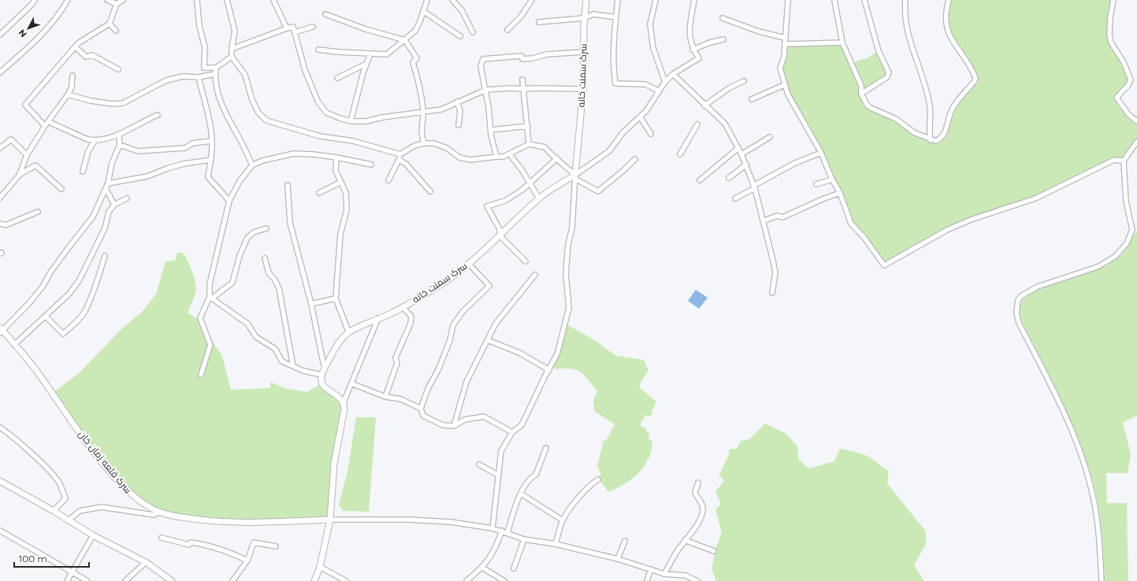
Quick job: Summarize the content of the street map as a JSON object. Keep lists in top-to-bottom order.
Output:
{
  "streets": {
    "street": ["سرک سمنت خانه", "سرک قلعه زمان خان"]
  },
  "scale_bar": "100 m",
  "north": "bottom left"
}
